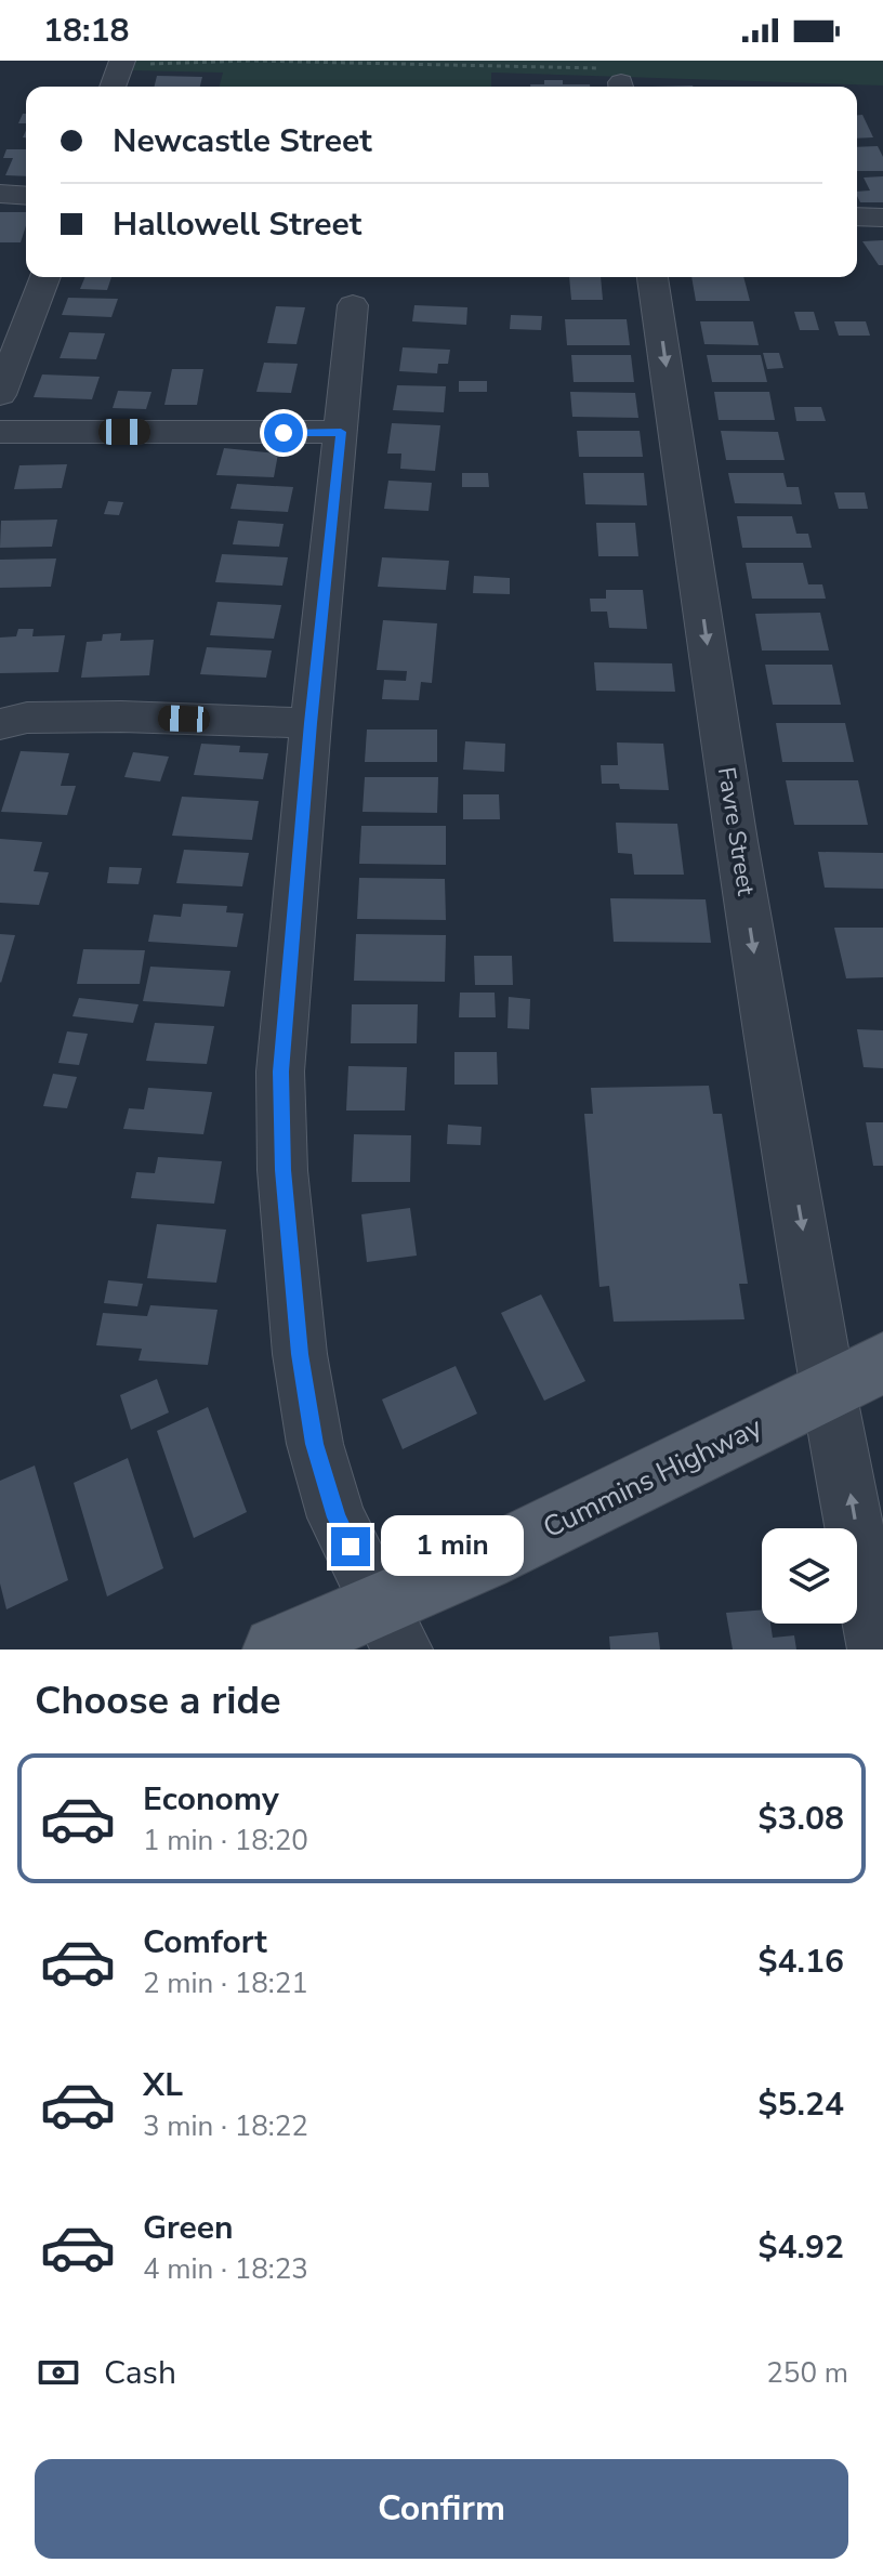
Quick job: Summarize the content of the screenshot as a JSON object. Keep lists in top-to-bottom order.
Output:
{
  "streets": {
    "main road": ["Cummins Highway"],
    "street": ["Favre Street"]
  },
  "crossings": [
    ["Favre Street", "Cummins Highway"]
  ],
  "page": {
    "status": "18:18",
    "banner": ["Newcastle Street", "Hallowell Street"],
    "bubble": "1 min",
    "heading": "Choose a ride",
    "list": [
      {
        "name": "Economy",
        "note": "1 min · 18:20",
        "value": "$3.08"
      },
      {
        "name": "Comfort",
        "note": "2 min · 18:21",
        "value": "$4.16"
      },
      {
        "name": "XL",
        "note": "3 min · 18:22",
        "value": "$5.24"
      },
      {
        "name": "Green",
        "note": "4 min · 18:23",
        "value": "$4.92"
      }
    ],
    "pay": ["Cash", "250 m"],
    "buttons": "Confirm"
  }
}
